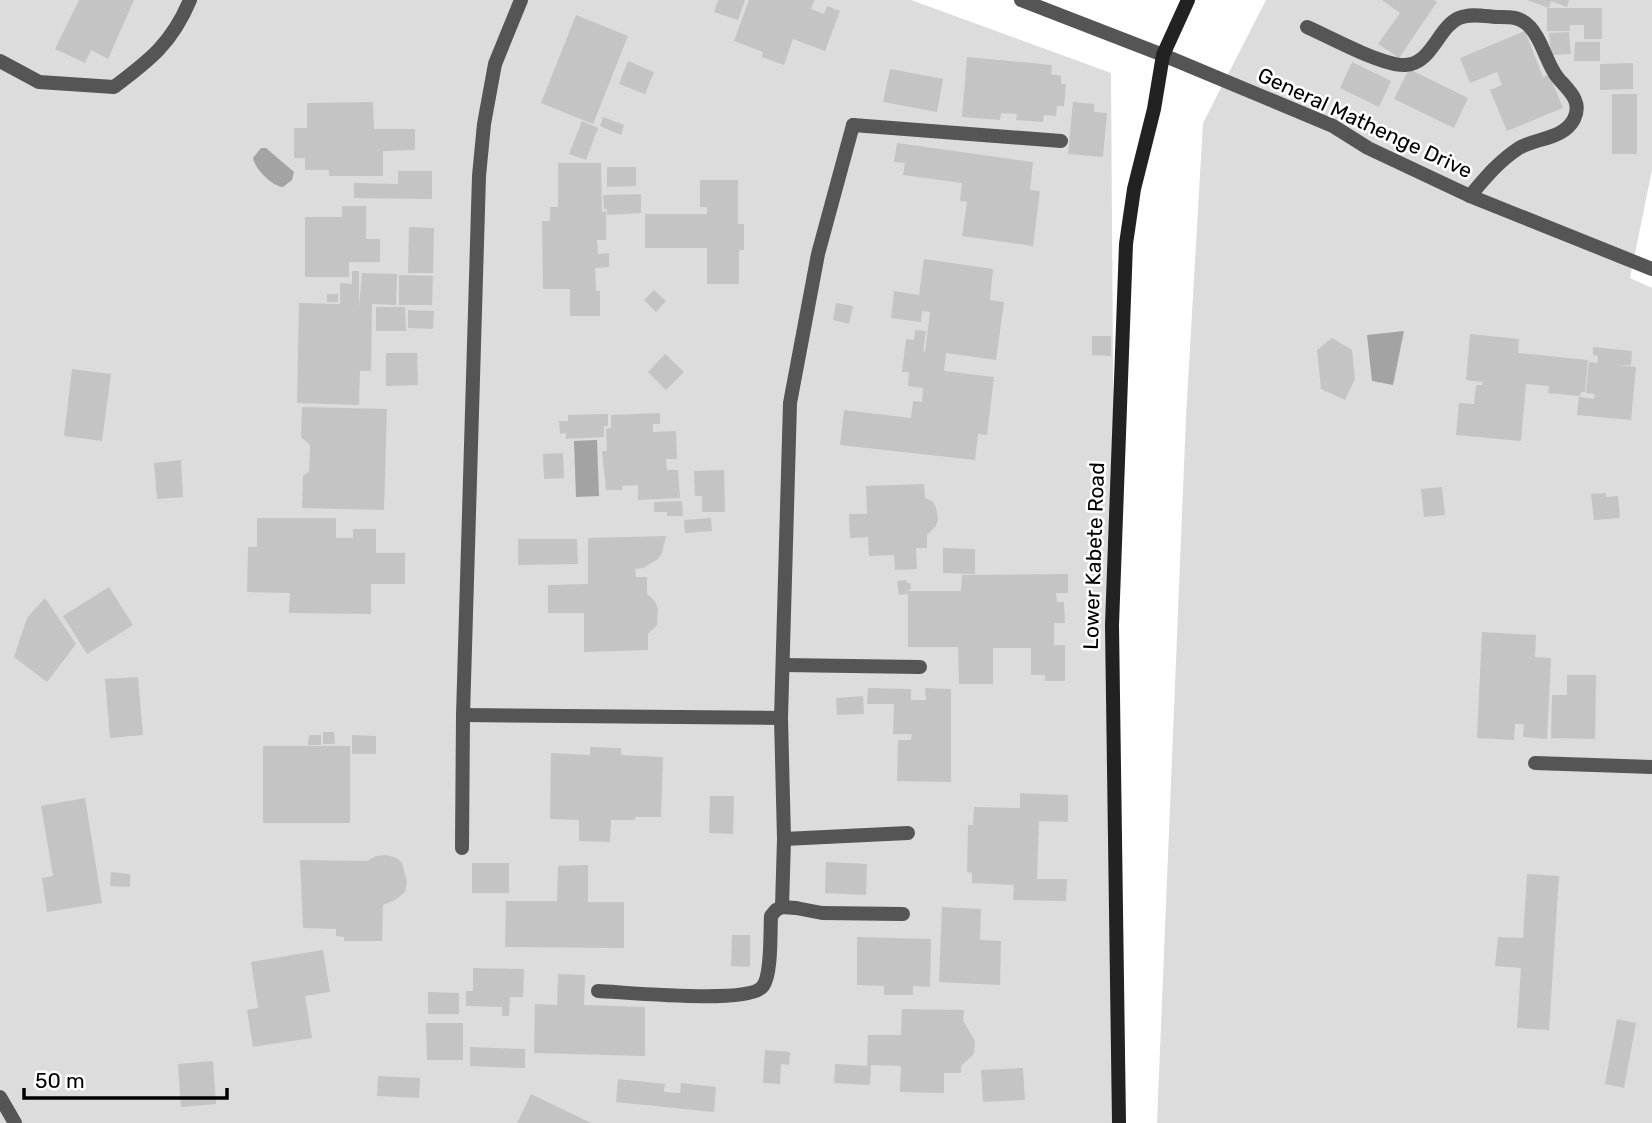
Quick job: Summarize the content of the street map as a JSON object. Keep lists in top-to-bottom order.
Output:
{
  "streets": {
    "main road": ["Lower Kabete Road"],
    "street": ["General Mathenge Drive"]
  },
  "crossings": [
    ["General Mathenge Drive", "Lower Kabete Road"]
  ],
  "scale_bar": "50 m"
}
